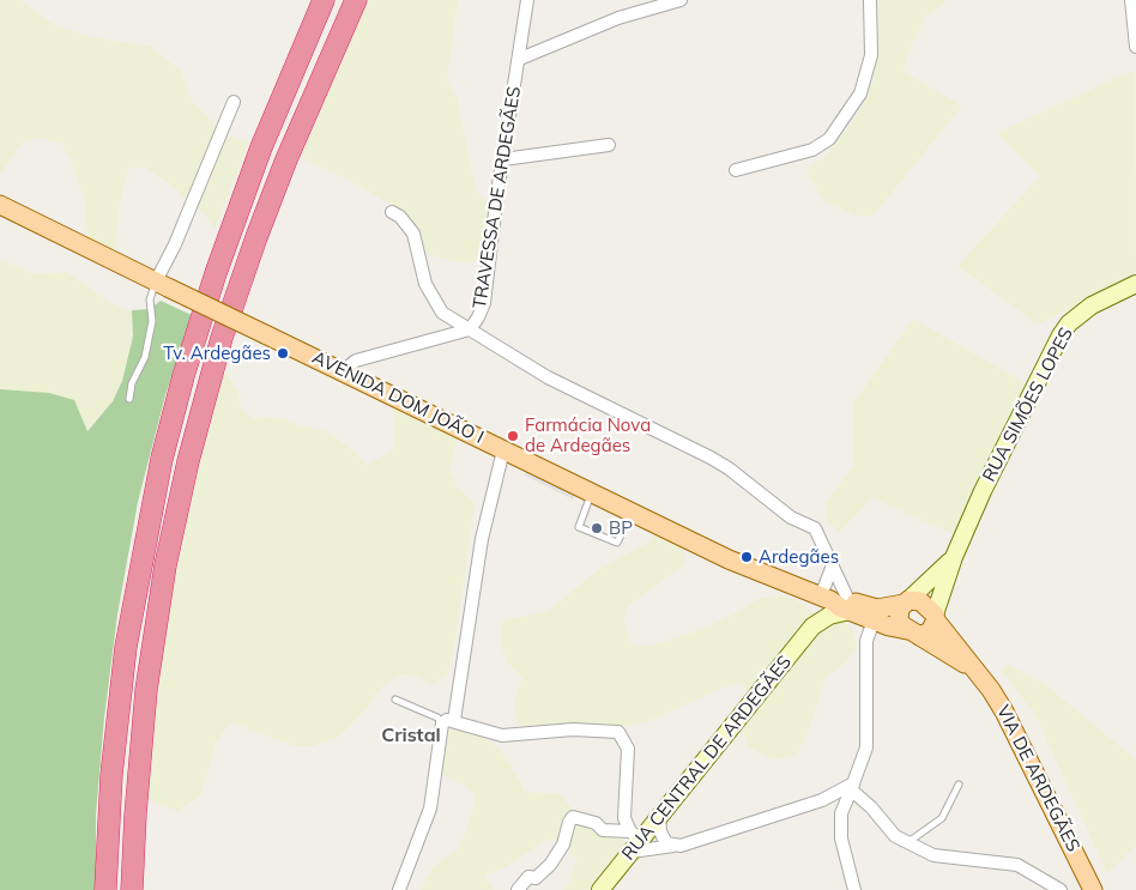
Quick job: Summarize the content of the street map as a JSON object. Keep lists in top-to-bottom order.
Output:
{
  "streets": {
    "main road": ["AVENIDA DOM JOÃO I", "VIA DE ARDEGÃES"],
    "street": ["TRAVESSA DE ARDEGÃES", "RUA SIMÕES LOPES", "RUA CENTRAL DE ARDEGÃES"]
  },
  "crossings": [
    ["TRAVESSA DE ARDEGÃES", "AVENIDA DOM JOÃO I"],
    ["AVENIDA DOM JOÃO I", "RUA SIMÕES LOPES"],
    ["AVENIDA DOM JOÃO I", "RUA CENTRAL DE ARDEGÃES"],
    ["AVENIDA DOM JOÃO I", "VIA DE ARDEGÃES"],
    ["RUA SIMÕES LOPES", "VIA DE ARDEGÃES"]
  ],
  "districts": ["Cristal"],
  "places": [
    "Tv. Ardegães",
    "Farmácia Nova de Ardegães",
    "BP",
    "Ardegães"
  ]
}
